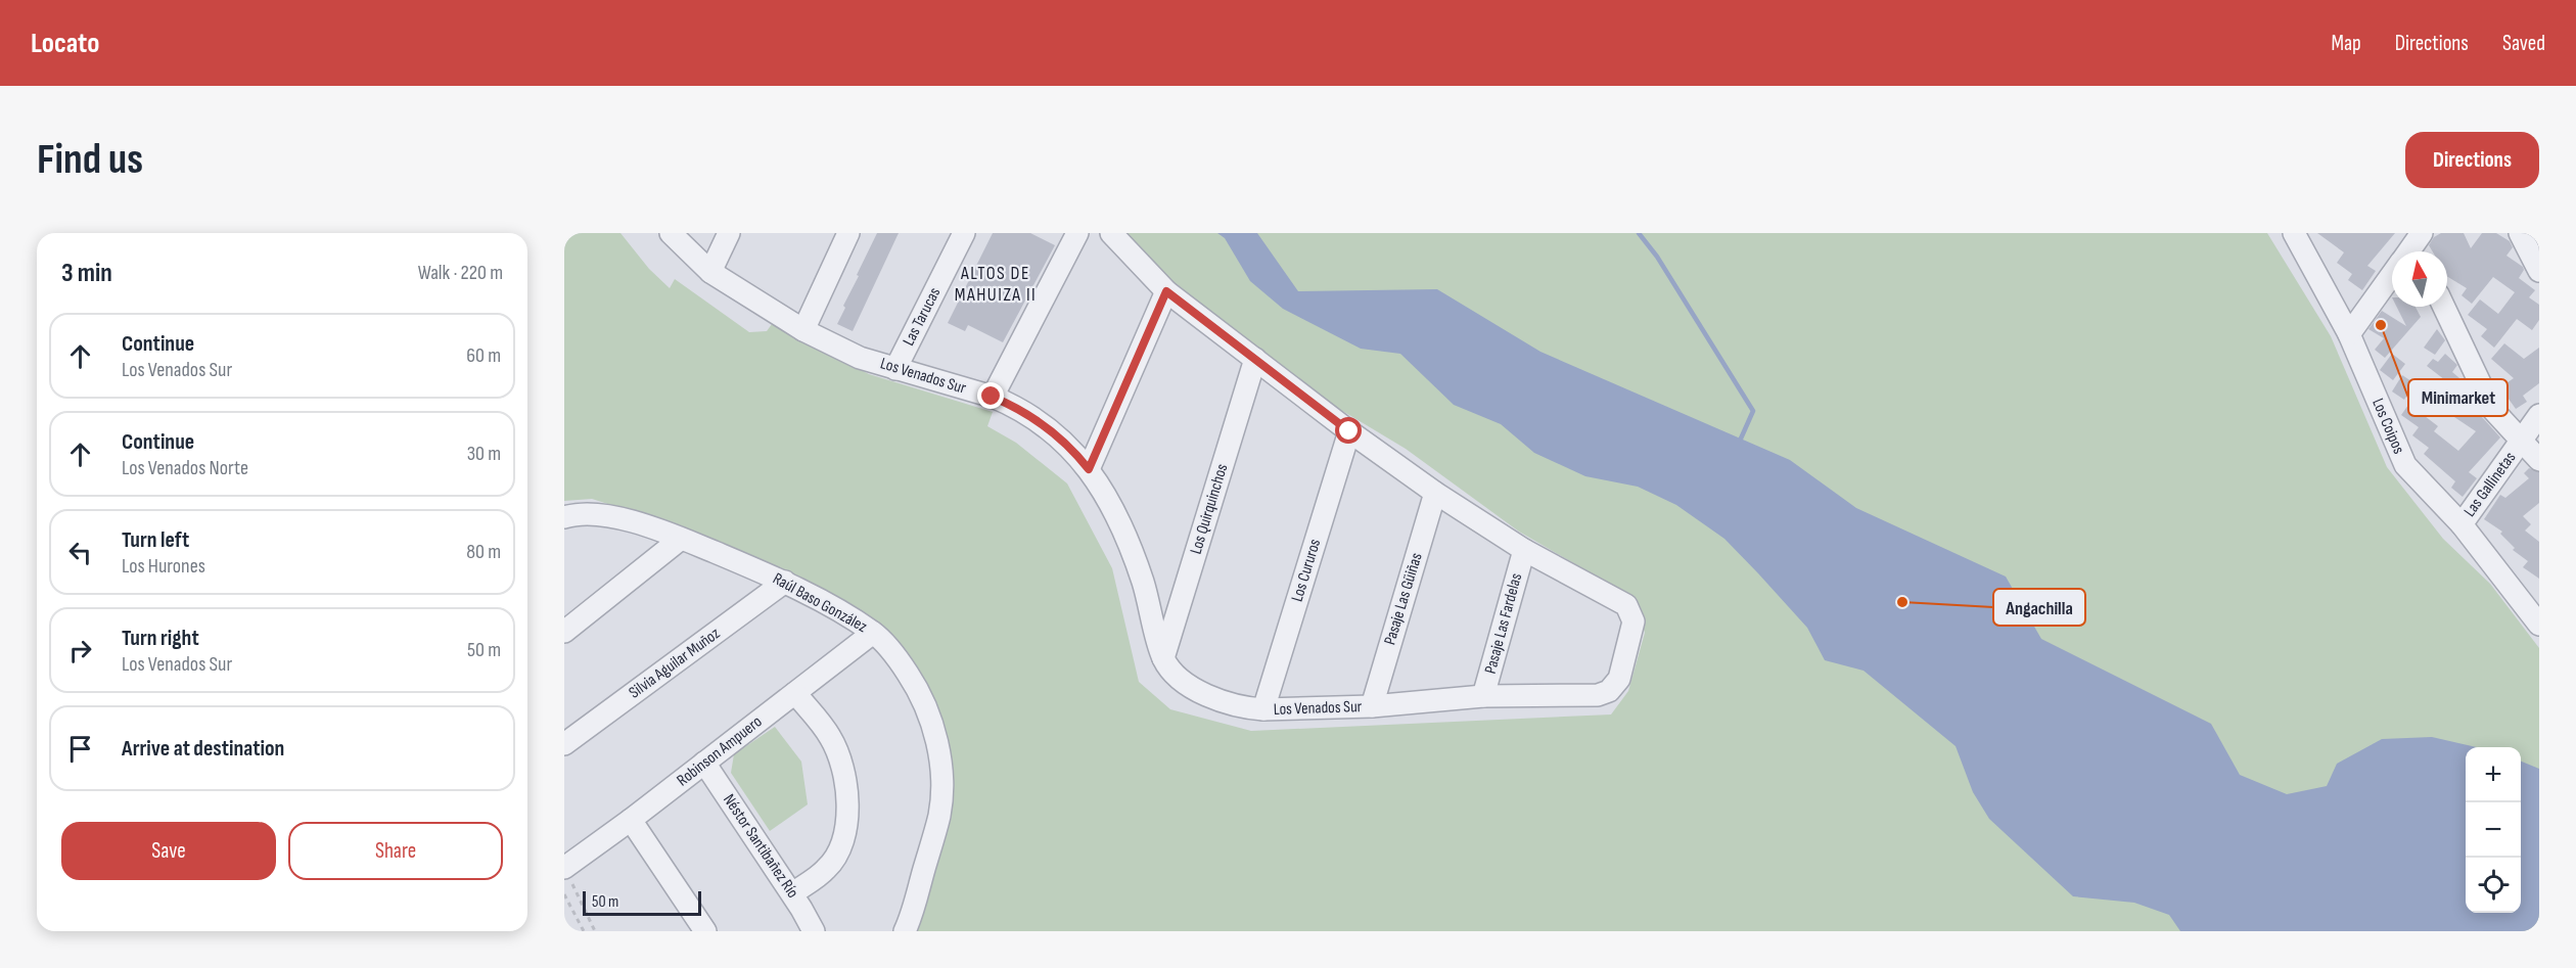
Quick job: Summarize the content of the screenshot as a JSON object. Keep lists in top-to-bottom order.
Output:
{
  "streets": {
    "street": [
      "Las Tarucas",
      "Los Venados Sur",
      "Los Coipos",
      "Las Gallinetas",
      "Los Quirquinchos",
      "Los Cururos",
      "Pasaje Las Güiñas",
      "Raúl Baso González",
      "Pasaje Las Fardelas",
      "Silvia Aguilar Muñoz",
      "Robinson Ampuero",
      "Néstor Santibañez Río"
    ]
  },
  "crossings": [
    ["Las Tarucas", "Los Venados Sur"],
    ["Los Venados Sur", "Los Quirquinchos"],
    ["Los Venados Sur", "Los Cururos"],
    ["Los Venados Sur", "Pasaje Las Güiñas"],
    ["Los Venados Sur", "Pasaje Las Fardelas"],
    ["Los Coipos", "Las Gallinetas"],
    ["Raúl Baso González", "Silvia Aguilar Muñoz"],
    ["Raúl Baso González", "Robinson Ampuero"],
    ["Robinson Ampuero", "Néstor Santibañez Río"]
  ],
  "districts": ["ALTOS DE MAHUIZA II"],
  "places": ["Minimarket", "Angachilla"],
  "scale_bar": "50 m",
  "north": "top",
  "page": {
    "header": "Locato",
    "nav": ["Map", "Directions", "Saved"],
    "buttons": [
      "Directions",
      ["Save", "Share"]
    ],
    "title": "Find us",
    "heading": ["3 min", "Walk · 220 m"],
    "list": [
      ["Continue", "Los Venados Sur", "60 m"],
      ["Continue", "Los Venados Norte", "30 m"],
      ["Turn left", "Los Hurones", "80 m"],
      ["Turn right", "Los Venados Sur", "50 m"],
      "Arrive at destination"
    ],
    "map_buttons": ["+", "−"],
    "scale": "50 m"
  }
}
